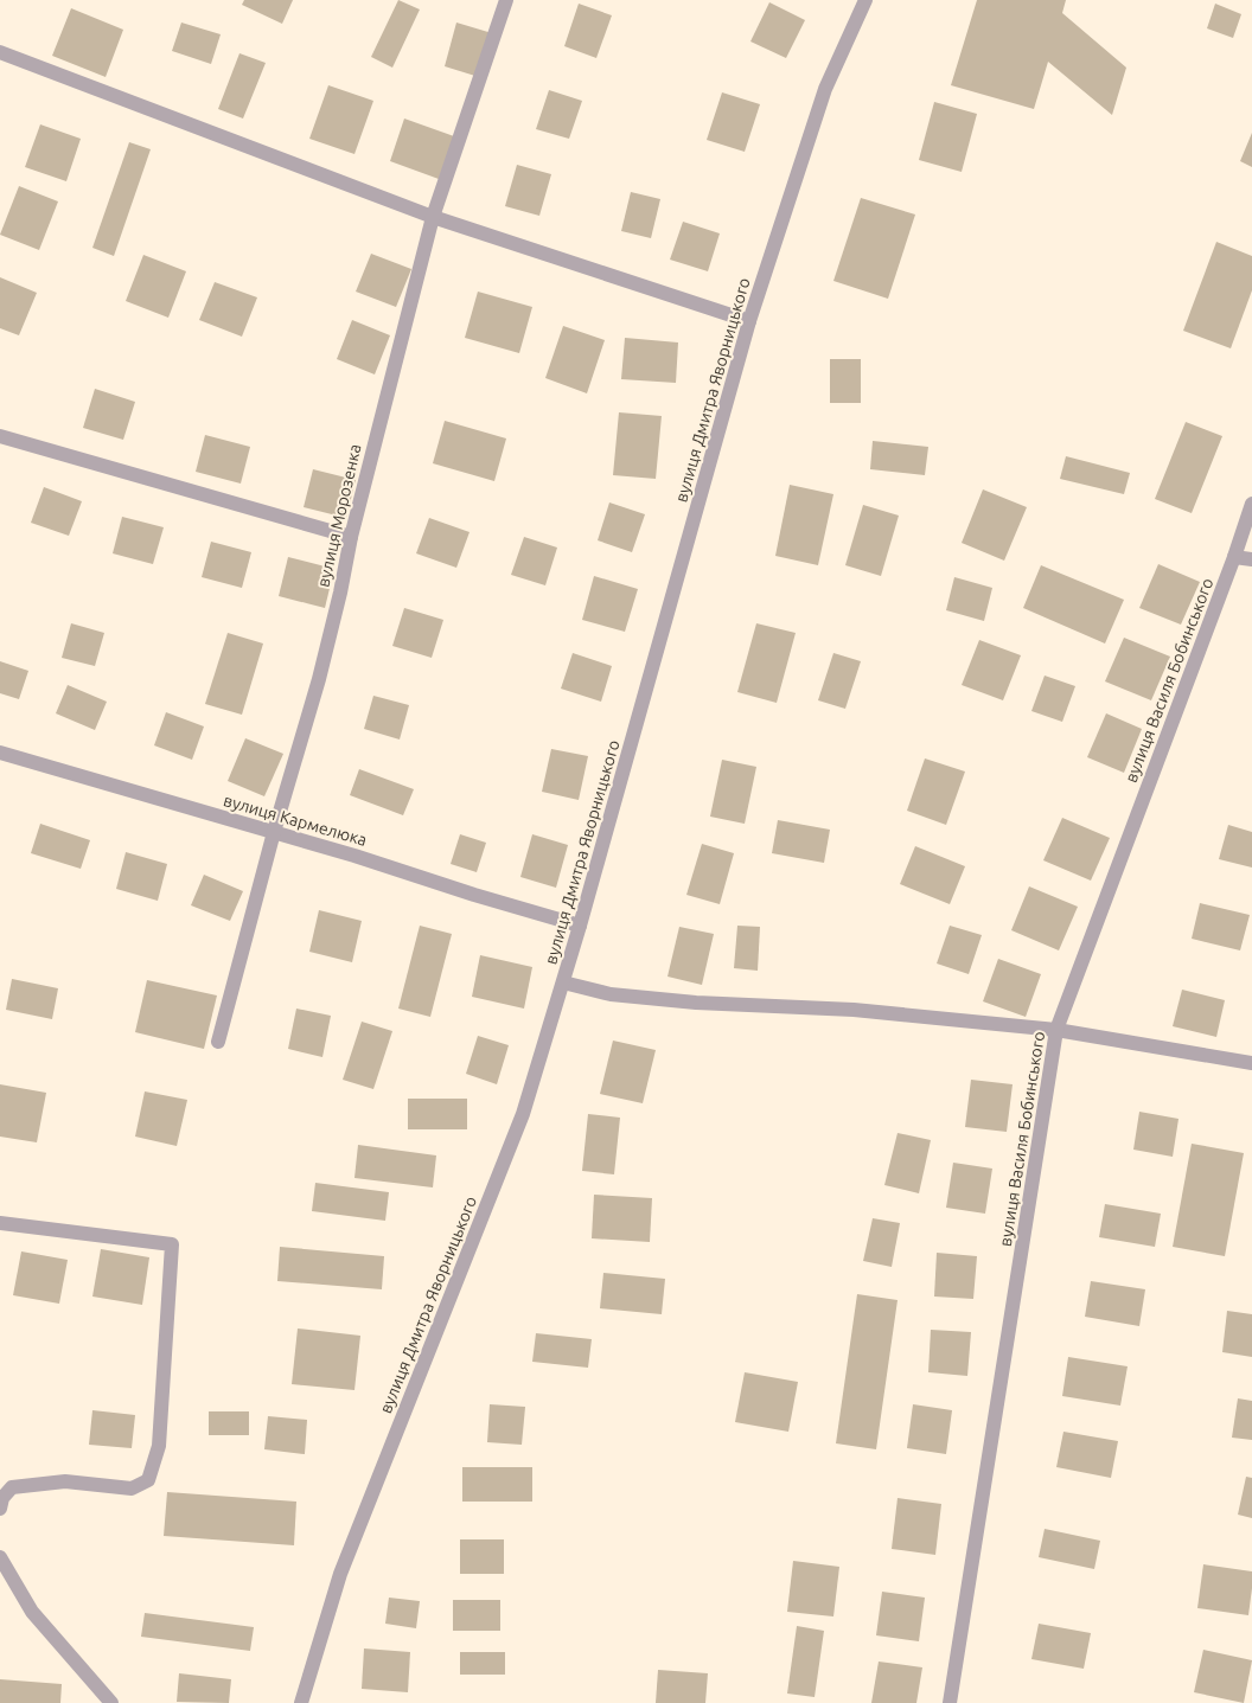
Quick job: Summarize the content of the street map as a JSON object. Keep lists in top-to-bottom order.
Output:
{
  "streets": {
    "street": [
      "вулиця Дмитра Яворницького",
      "вулиця Морозенка",
      "вулиця Василя Бобинського",
      "вулиця Кармелюка"
    ]
  },
  "crossings": [
    ["вулиця Дмитра Яворницького", "вулиця Кармелюка"],
    ["вулиця Морозенка", "вулиця Кармелюка"]
  ]
}
